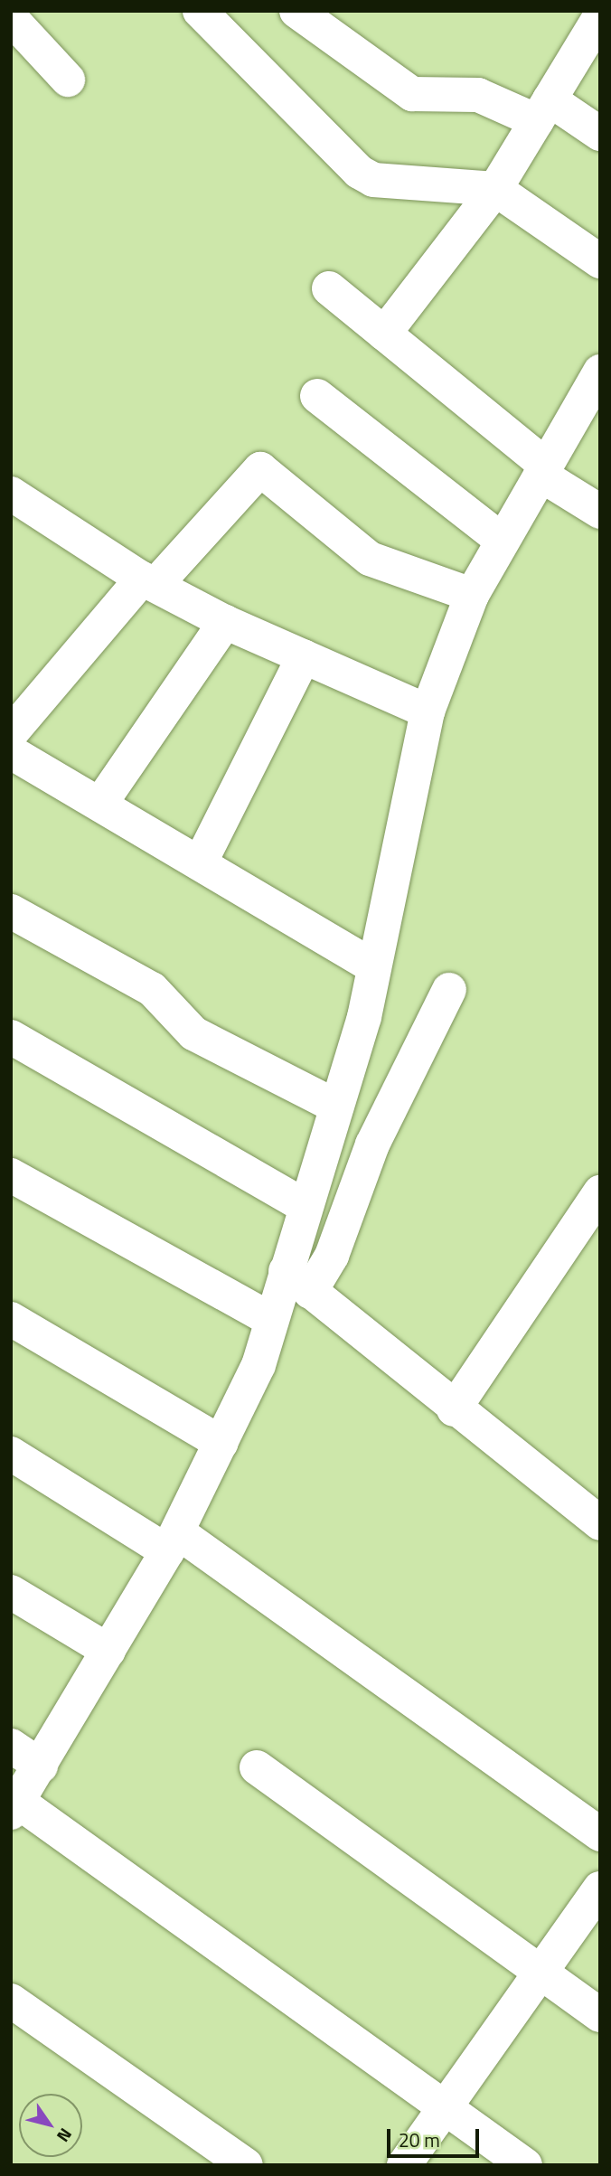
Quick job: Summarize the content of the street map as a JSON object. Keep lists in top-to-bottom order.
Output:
{
  "scale_bar": "20 m",
  "north": "bottom right"
}
